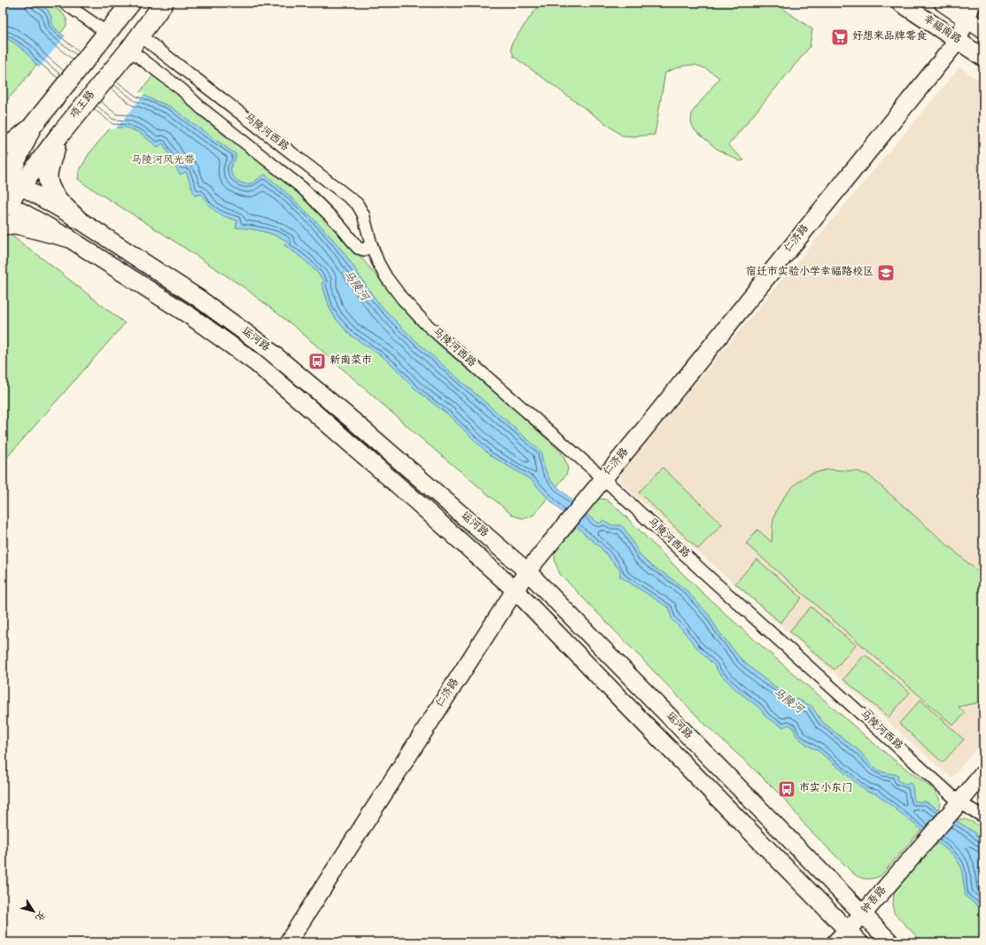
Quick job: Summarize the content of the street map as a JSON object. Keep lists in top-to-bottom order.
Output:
{
  "streets": {
    "main road": ["项王路"],
    "street": [
      "幸福南路",
      "马陵河西路",
      "仁济路",
      "运河路",
      "钟吾路"
    ]
  },
  "crossings": [
    ["幸福南路", "仁济路"],
    ["项王路", "马陵河西路"],
    ["项王路", "运河路"],
    ["马陵河西路", "仁济路"],
    ["马陵河西路", "钟吾路"],
    ["仁济路", "运河路"],
    ["运河路", "钟吾路"]
  ],
  "water": ["马陵河"],
  "parks": ["马陵河风光带"],
  "places": {
    "supermarket": ["好想来品牌零食"],
    "school or university": ["宿迁市实验小学幸福路校区"],
    "bus stop": ["新南菜市", "市实小东门"]
  },
  "north": "bottom right"
}
